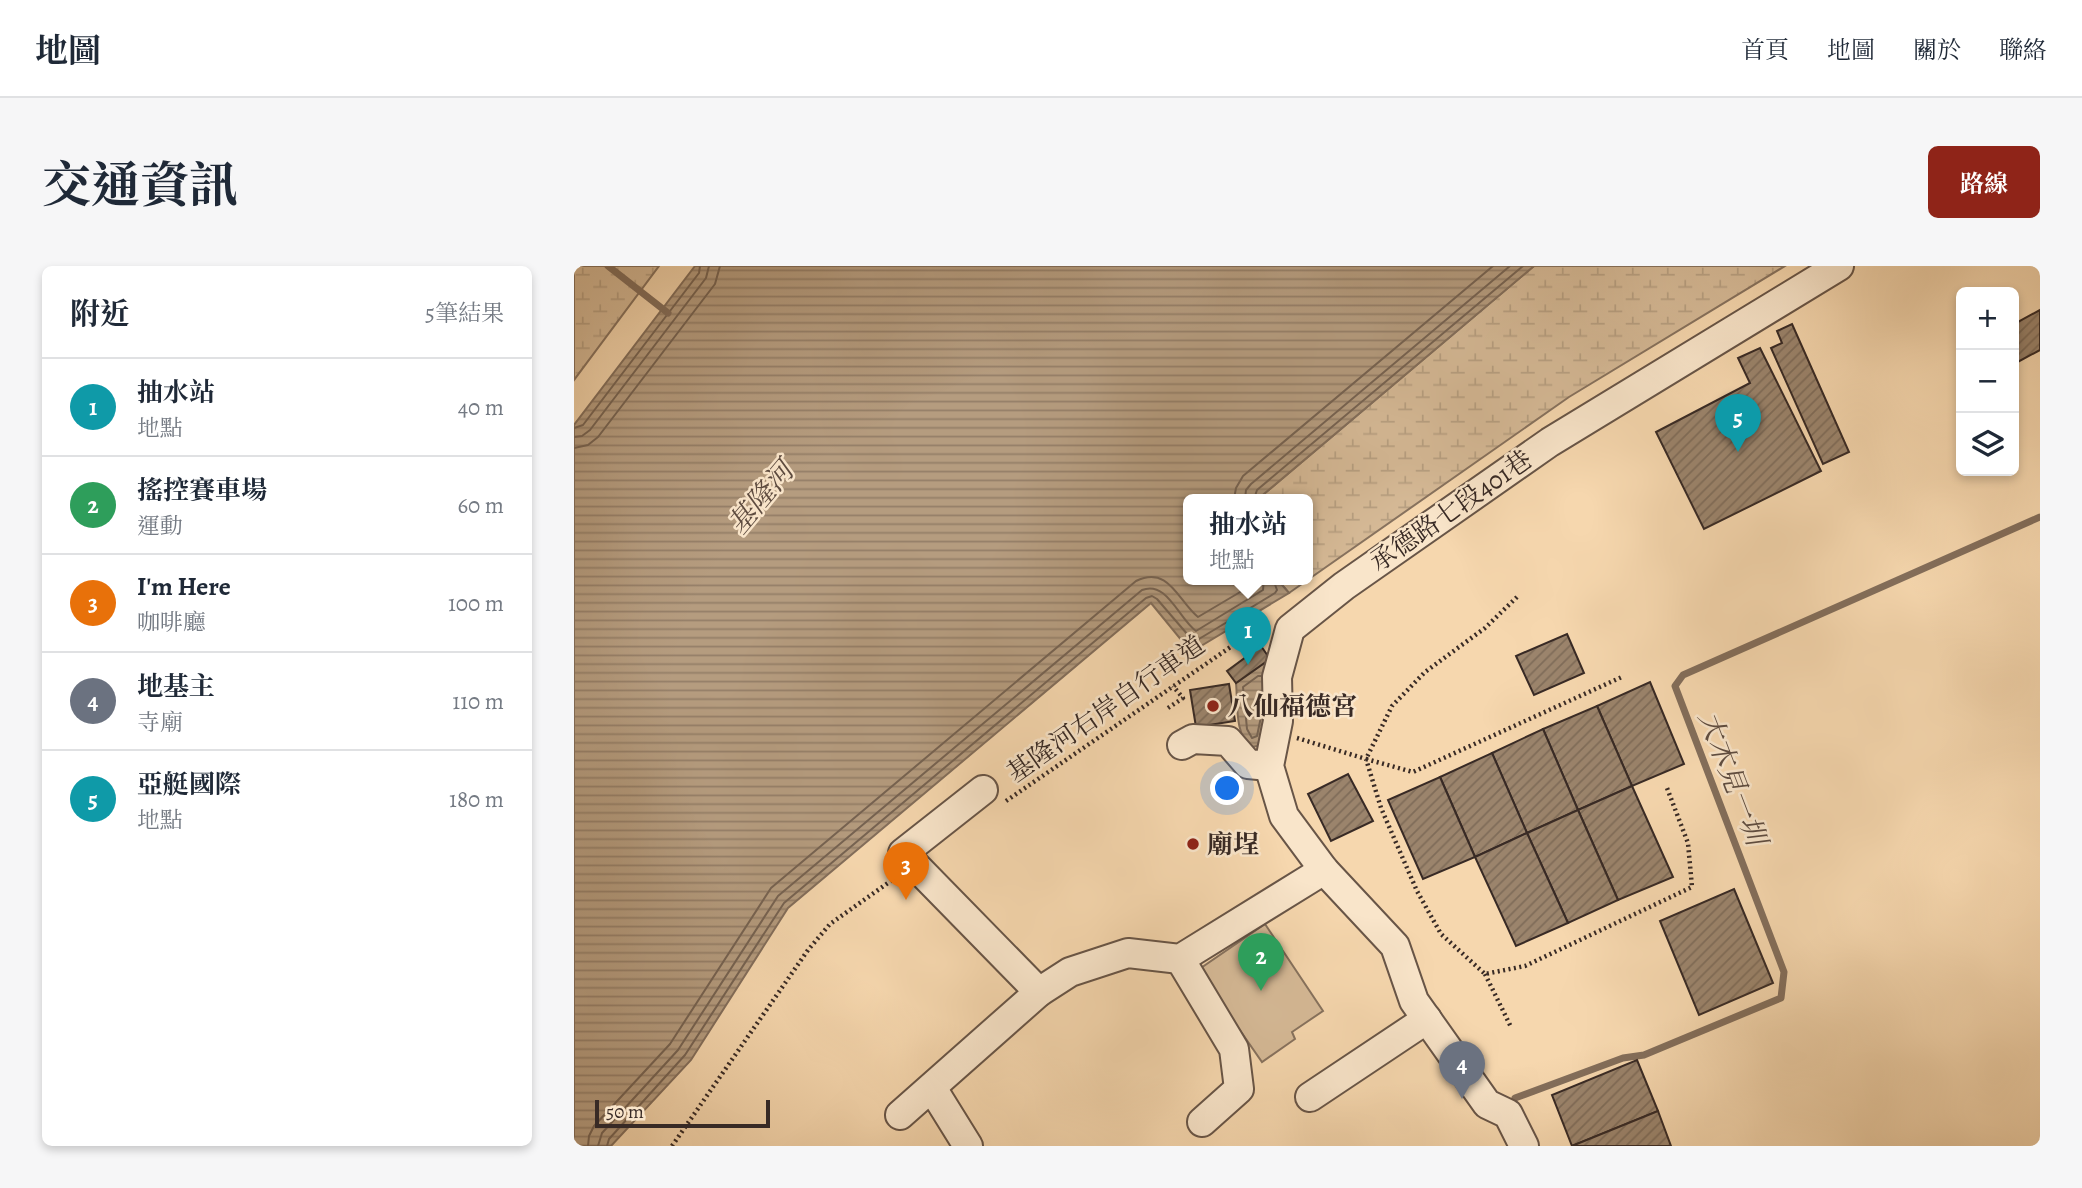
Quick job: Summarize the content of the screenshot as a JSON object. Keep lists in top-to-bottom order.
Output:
{
  "streets": {
    "street": ["承德路七段401巷"],
    "path": ["基隆河右岸自行車道"]
  },
  "water": ["基隆河", "大木見一圳"],
  "places": ["八仙福德宮", "廟埕"],
  "scale_bar": "50 m",
  "page": {
    "header": "地圖",
    "nav": [
      "首頁",
      "地圖",
      "關於",
      "聯絡"
    ],
    "title": "交通資訊",
    "buttons": "路線",
    "heading": ["附近", "5筆結果"],
    "map_buttons": ["+", "−"],
    "list": [
      {
        "mark": "1",
        "name": "抽水站",
        "note": "地點",
        "value": "40 m"
      },
      {
        "mark": "2",
        "name": "搖控賽車場",
        "note": "運動",
        "value": "60 m"
      },
      {
        "mark": "3",
        "name": "I'm Here",
        "note": "咖啡廳",
        "value": "100 m"
      },
      {
        "mark": "4",
        "name": "地基主",
        "note": "寺廟",
        "value": "110 m"
      },
      {
        "mark": "5",
        "name": "亞艇國際",
        "note": "地點",
        "value": "180 m"
      }
    ],
    "pins": [
      "5",
      "1",
      "3",
      "2",
      "4"
    ],
    "popup": ["抽水站", "地點"],
    "scale": "50 m"
  }
}
